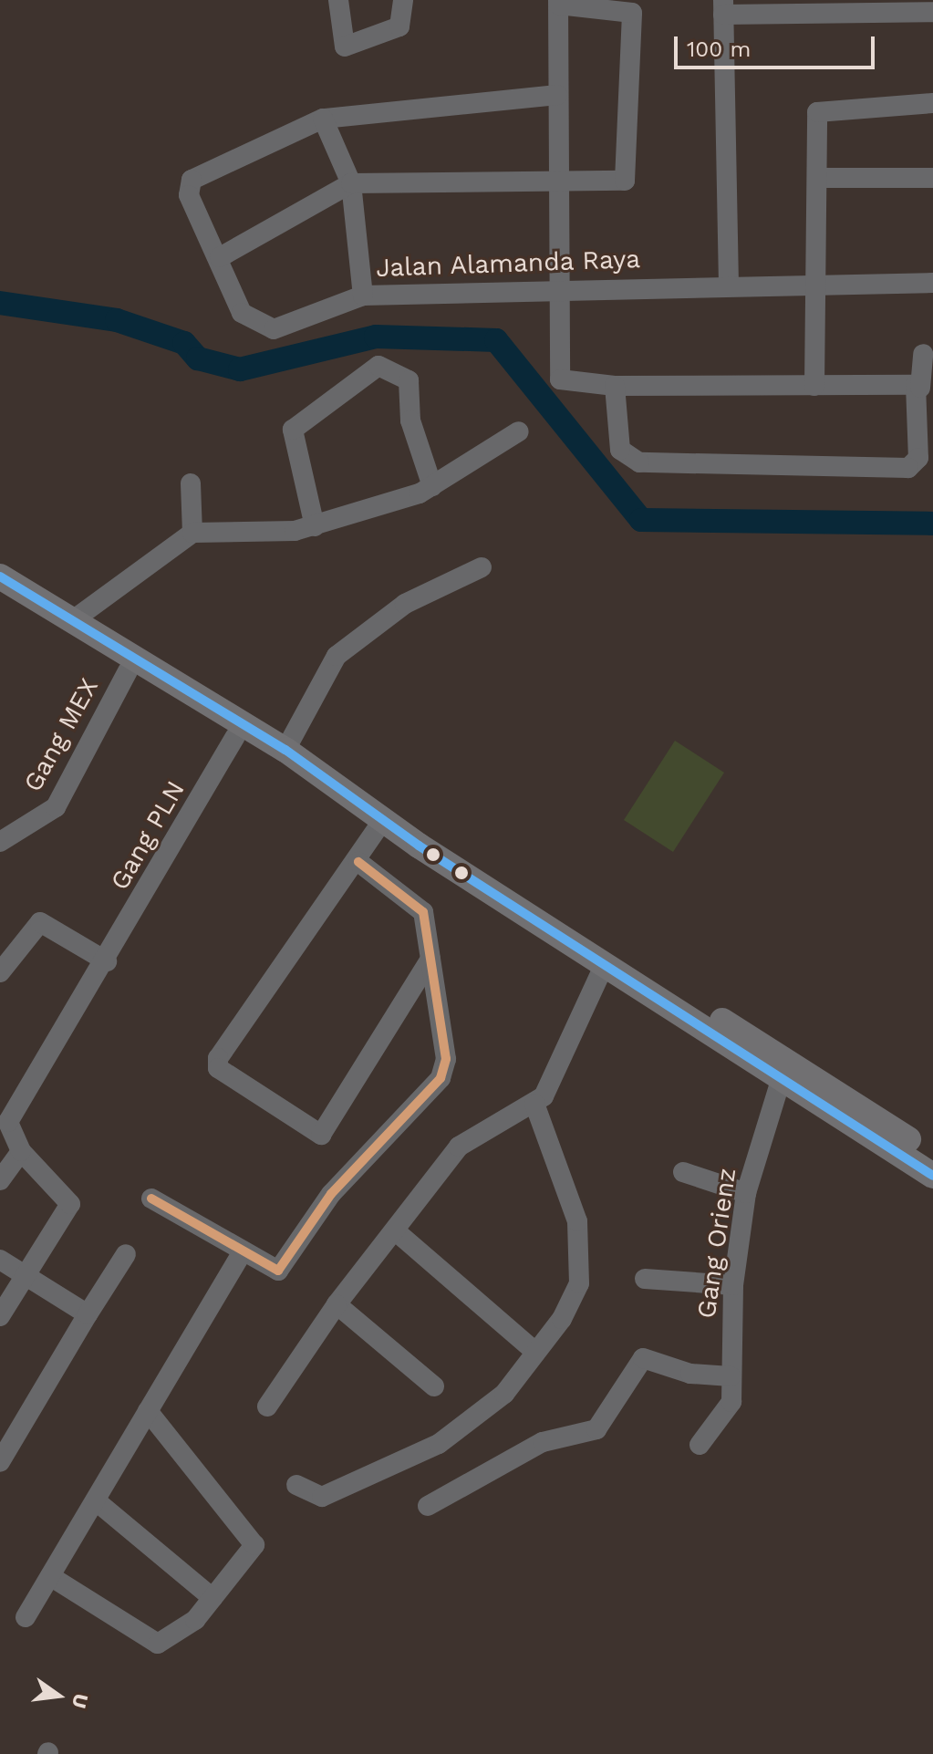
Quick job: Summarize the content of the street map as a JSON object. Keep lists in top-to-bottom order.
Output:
{
  "streets": {
    "street": [
      "Jalan Alamanda Raya",
      "Gang MEX",
      "Gang PLN",
      "Gang Orienz"
    ]
  },
  "scale_bar": "100 m",
  "north": "right"
}
